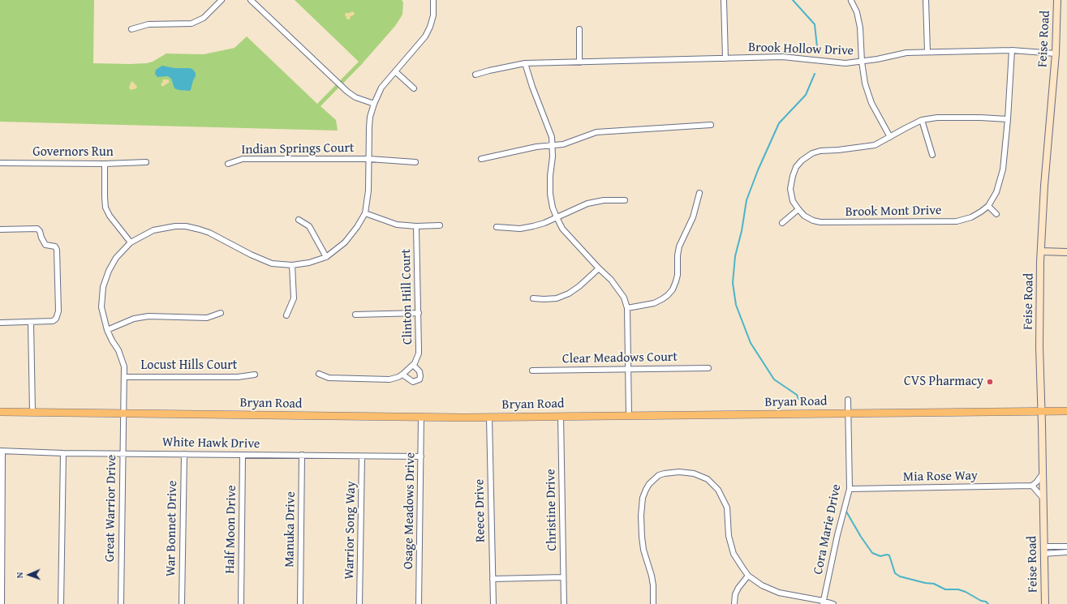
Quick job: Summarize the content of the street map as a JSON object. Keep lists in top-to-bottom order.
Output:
{
  "streets": {
    "main road": ["Feise Road", "Bryan Road"],
    "street": [
      "Brook Hollow Drive",
      "Indian Springs Court",
      "Governors Run",
      "Brook Mont Drive",
      "Clinton Hill Court",
      "Clear Meadows Court",
      "Locust Hills Court",
      "White Hawk Drive",
      "Mia Rose Way",
      "Great Warrior Drive",
      "Christine Drive",
      "Osage Meadows Drive",
      "Reece Drive",
      "War Bonnet Drive",
      "Half Moon Drive",
      "Manuka Drive",
      "Cora Marie Drive",
      "Warrior Song Way"
    ]
  },
  "crossings": [
    ["Feise Road", "Brook Hollow Drive"],
    ["Feise Road", "Bryan Road"],
    ["Brook Hollow Drive", "Brook Mont Drive"],
    ["Locust Hills Court", "Great Warrior Drive"],
    ["Bryan Road", "Great Warrior Drive"],
    ["Bryan Road", "Christine Drive"],
    ["Bryan Road", "Osage Meadows Drive"],
    ["Bryan Road", "Reece Drive"],
    ["Bryan Road", "Cora Marie Drive"],
    ["White Hawk Drive", "Great Warrior Drive"],
    ["White Hawk Drive", "Osage Meadows Drive"],
    ["White Hawk Drive", "War Bonnet Drive"],
    ["White Hawk Drive", "Half Moon Drive"],
    ["White Hawk Drive", "Manuka Drive"],
    ["White Hawk Drive", "Warrior Song Way"],
    ["Mia Rose Way", "Cora Marie Drive"]
  ],
  "places": ["CVS Pharmacy"],
  "north": "left"
}
